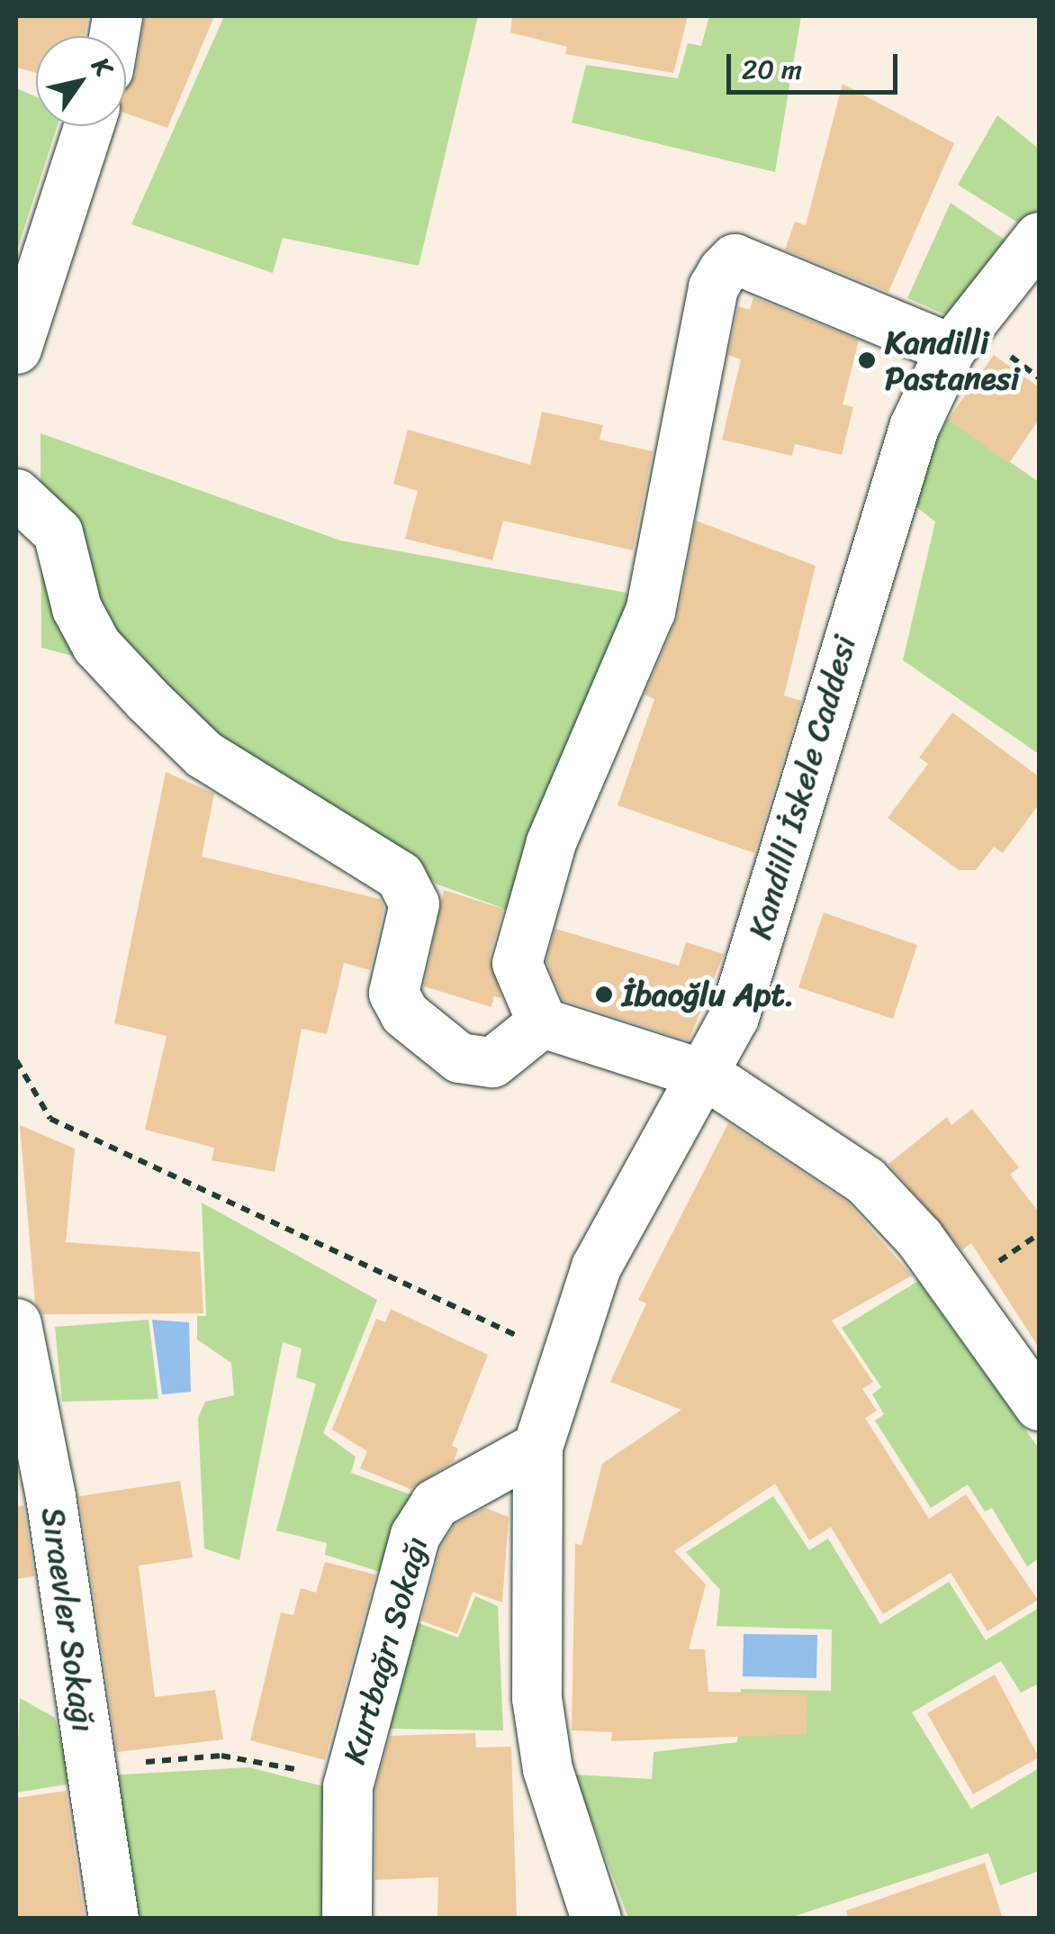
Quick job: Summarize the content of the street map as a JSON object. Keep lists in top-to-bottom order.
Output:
{
  "streets": {
    "street": ["Kandilli İskele Caddesi", "Sıraevler Sokağı", "Kurtbağrı Sokağı"]
  },
  "crossings": [
    ["Kandilli İskele Caddesi", "Kurtbağrı Sokağı"]
  ],
  "places": ["Kandilli Pastanesi", "İbaoğlu Apt."],
  "scale_bar": "20 m",
  "north": "top right"
}
